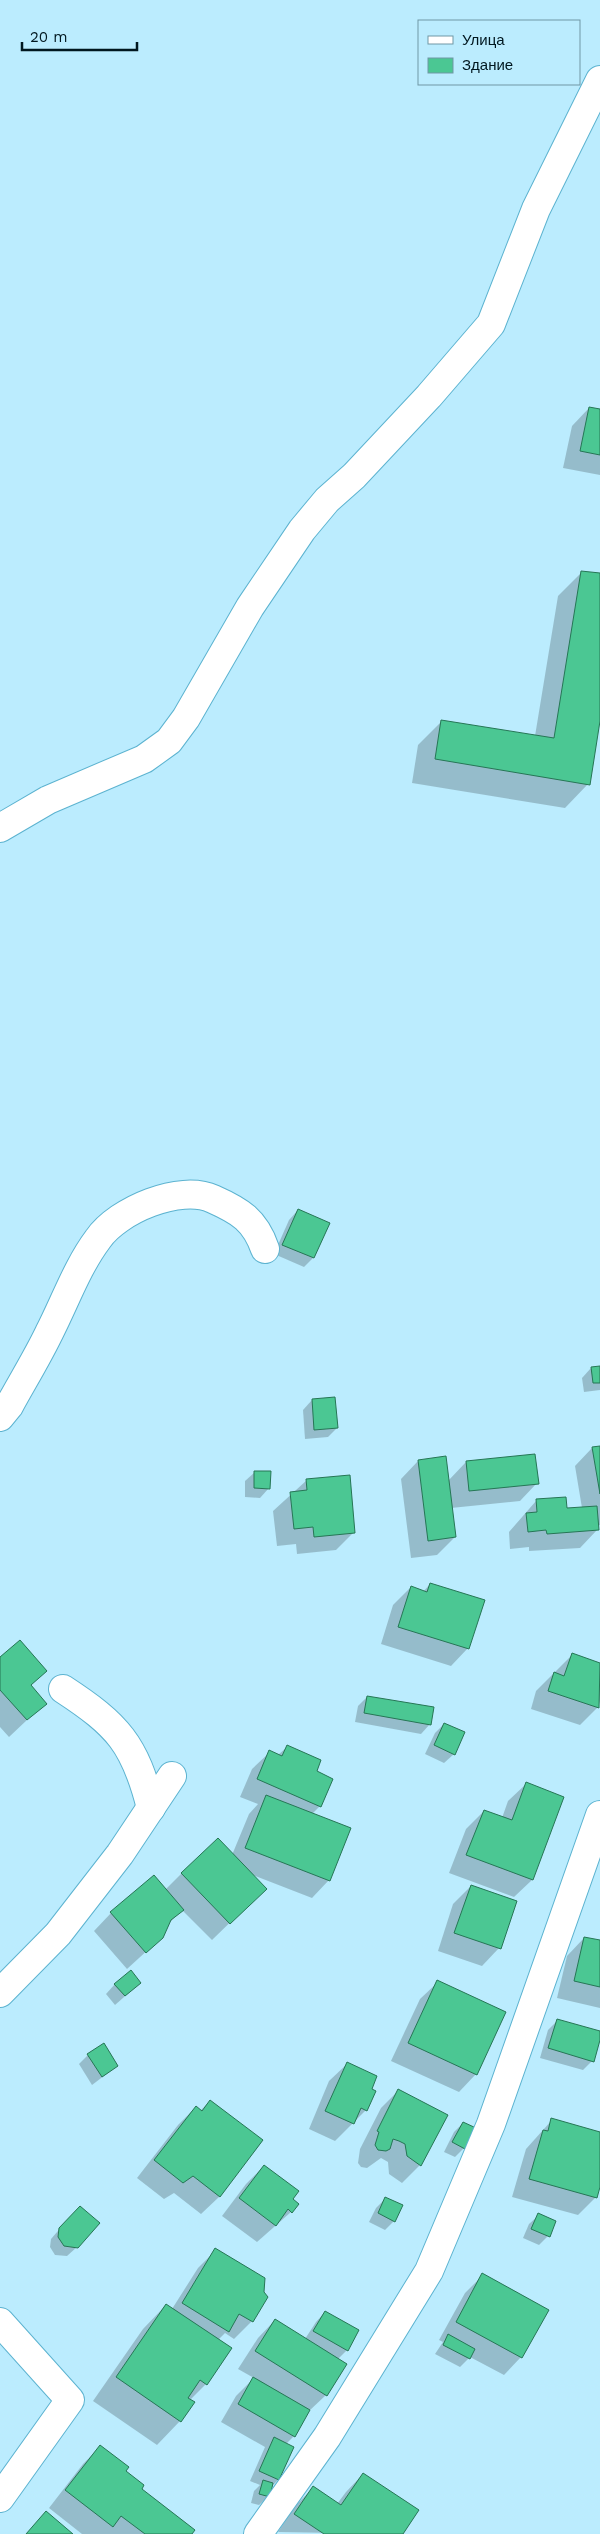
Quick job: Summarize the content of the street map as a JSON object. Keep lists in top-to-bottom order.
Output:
{
  "legend": ["Улица", "Здание"],
  "scale_bar": "20 m"
}
